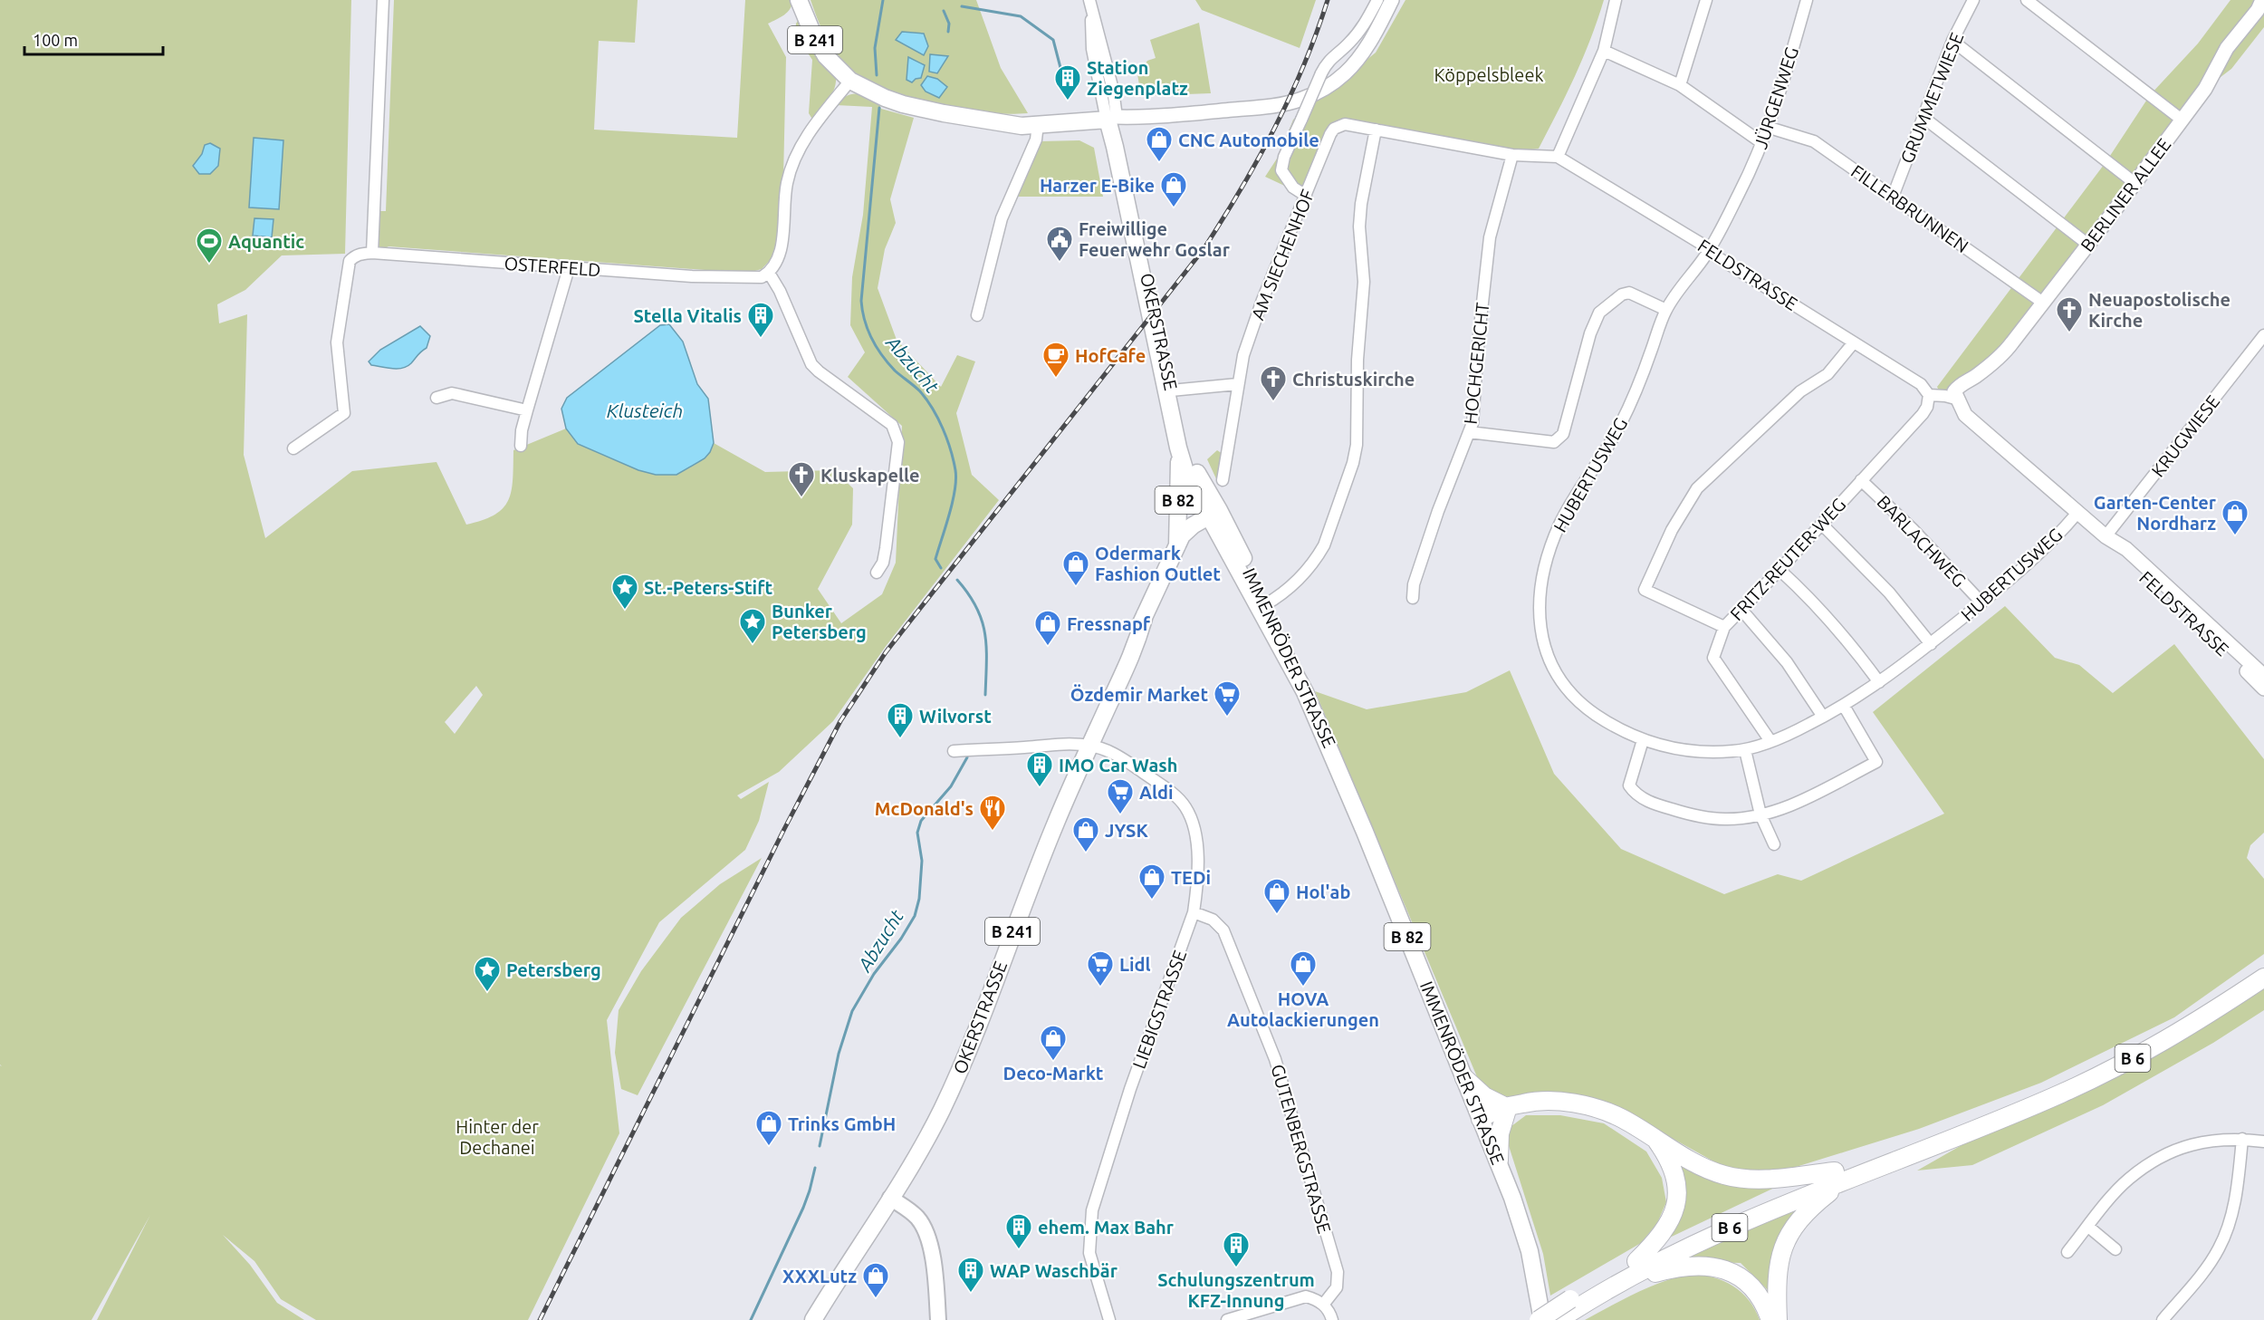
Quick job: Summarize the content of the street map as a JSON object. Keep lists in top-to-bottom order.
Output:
{
  "streets": {
    "highway": ["B 6"],
    "main road": [
      "B 241",
      "OKERSTRASSE",
      "B 82",
      "IMMENRÖDER STRASSE"
    ],
    "street": [
      "JÜRGENWEG",
      "GRUMMETWIESE",
      "BERLINER ALLEE",
      "FILLERBRUNNEN",
      "AM SIECHENHOF",
      "OSTERFELD",
      "FELDSTRASSE",
      "HOCHGERICHT",
      "KRUGWIESE",
      "HUBERTUSWEG",
      "BARLACHWEG",
      "FRITZ-REUTER-WEG",
      "LIEBIGSTRASSE",
      "GUTENBERGSTRASSE"
    ]
  },
  "crossings": [
    ["B 241", "OKERSTRASSE"],
    ["JÜRGENWEG", "FILLERBRUNNEN"],
    ["JÜRGENWEG", "FELDSTRASSE"],
    ["JÜRGENWEG", "HUBERTUSWEG"],
    ["GRUMMETWIESE", "FILLERBRUNNEN"],
    ["BERLINER ALLEE", "FILLERBRUNNEN"],
    ["BERLINER ALLEE", "FELDSTRASSE"],
    ["AM SIECHENHOF", "FELDSTRASSE"],
    ["FELDSTRASSE", "HOCHGERICHT"],
    ["FELDSTRASSE", "KRUGWIESE"],
    ["FELDSTRASSE", "HUBERTUSWEG"],
    ["FELDSTRASSE", "FRITZ-REUTER-WEG"],
    ["OKERSTRASSE", "B 82"],
    ["OKERSTRASSE", "IMMENRÖDER STRASSE"],
    ["OKERSTRASSE", "LIEBIGSTRASSE"],
    ["HUBERTUSWEG", "BARLACHWEG"],
    ["B 82", "IMMENRÖDER STRASSE"],
    ["BARLACHWEG", "FRITZ-REUTER-WEG"],
    ["LIEBIGSTRASSE", "GUTENBERGSTRASSE"]
  ],
  "water": ["Abzucht", "Klusteich"],
  "parks": ["Köppelsbleek", "Hinter der Dechanei"],
  "places": {
    "building": [
      "Station Ziegenplatz",
      "Stella Vitalis",
      "Wilvorst",
      "IMO Car Wash",
      "ehem. Max Bahr",
      "Schulungszentrum KFZ-Innung",
      "WAP Waschbär"
    ],
    "shop": [
      "CNC Automobile",
      "Harzer E-Bike",
      "Garten-Center Nordharz",
      "Odermark Fashion Outlet",
      "Fressnapf",
      "JYSK",
      "TEDi",
      "Hol'ab",
      "HOVA Autolackierungen",
      "Deco-Markt",
      "Trinks GmbH",
      "XXXLutz"
    ],
    "public building": ["Freiwillige Feuerwehr Goslar"],
    "sports": ["Aquantic"],
    "church": ["Neuapostolische Kirche", "Christuskirche", "Kluskapelle"],
    "cafe": ["HofCafe"],
    "place": ["St.-Peters-Stift", "Bunker Petersberg", "Petersberg"],
    "supermarket": ["Özdemir Market", "Aldi", "Lidl"],
    "restaurant": ["McDonald's"]
  },
  "scale_bar": "100 m"
}
